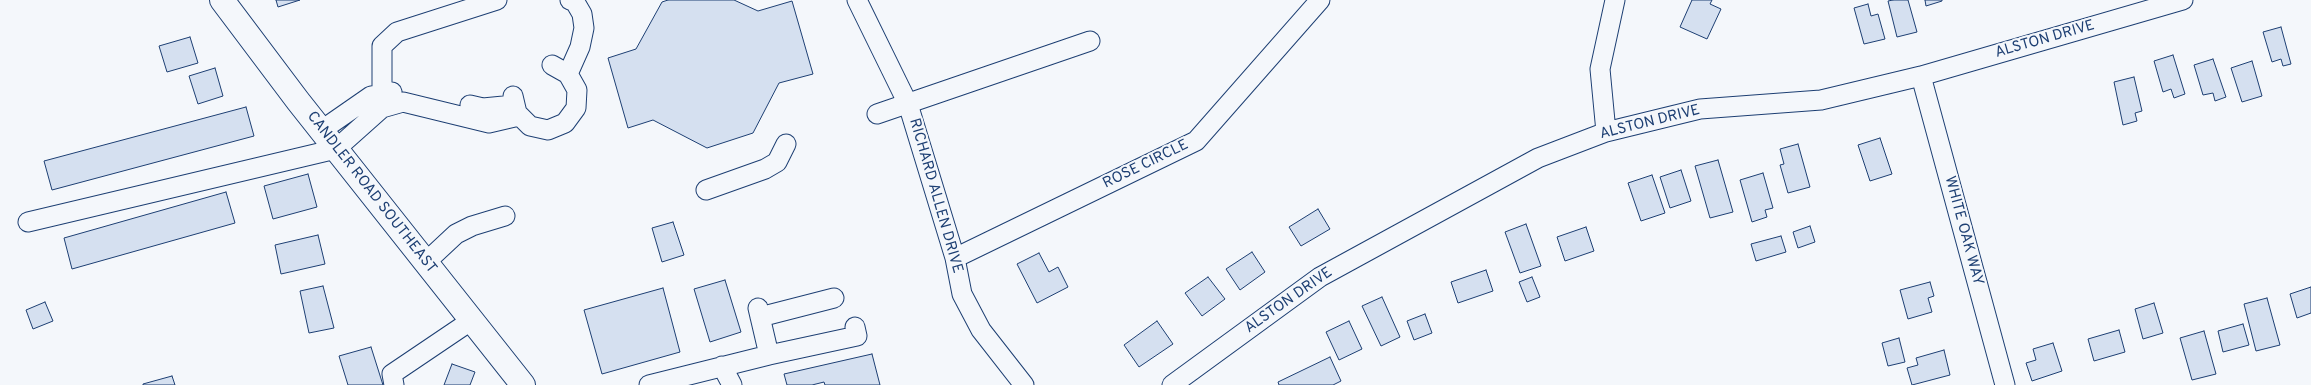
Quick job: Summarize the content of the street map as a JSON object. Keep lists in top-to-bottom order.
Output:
{
  "streets": {
    "main road": ["CANDLER ROAD SOUTHEAST"],
    "street": [
      "ALSTON DRIVE",
      "ROSE CIRCLE",
      "RICHARD ALLEN DRIVE",
      "WHITE OAK WAY"
    ]
  },
  "crossings": [
    ["ALSTON DRIVE", "WHITE OAK WAY"],
    ["ROSE CIRCLE", "RICHARD ALLEN DRIVE"]
  ]
}
